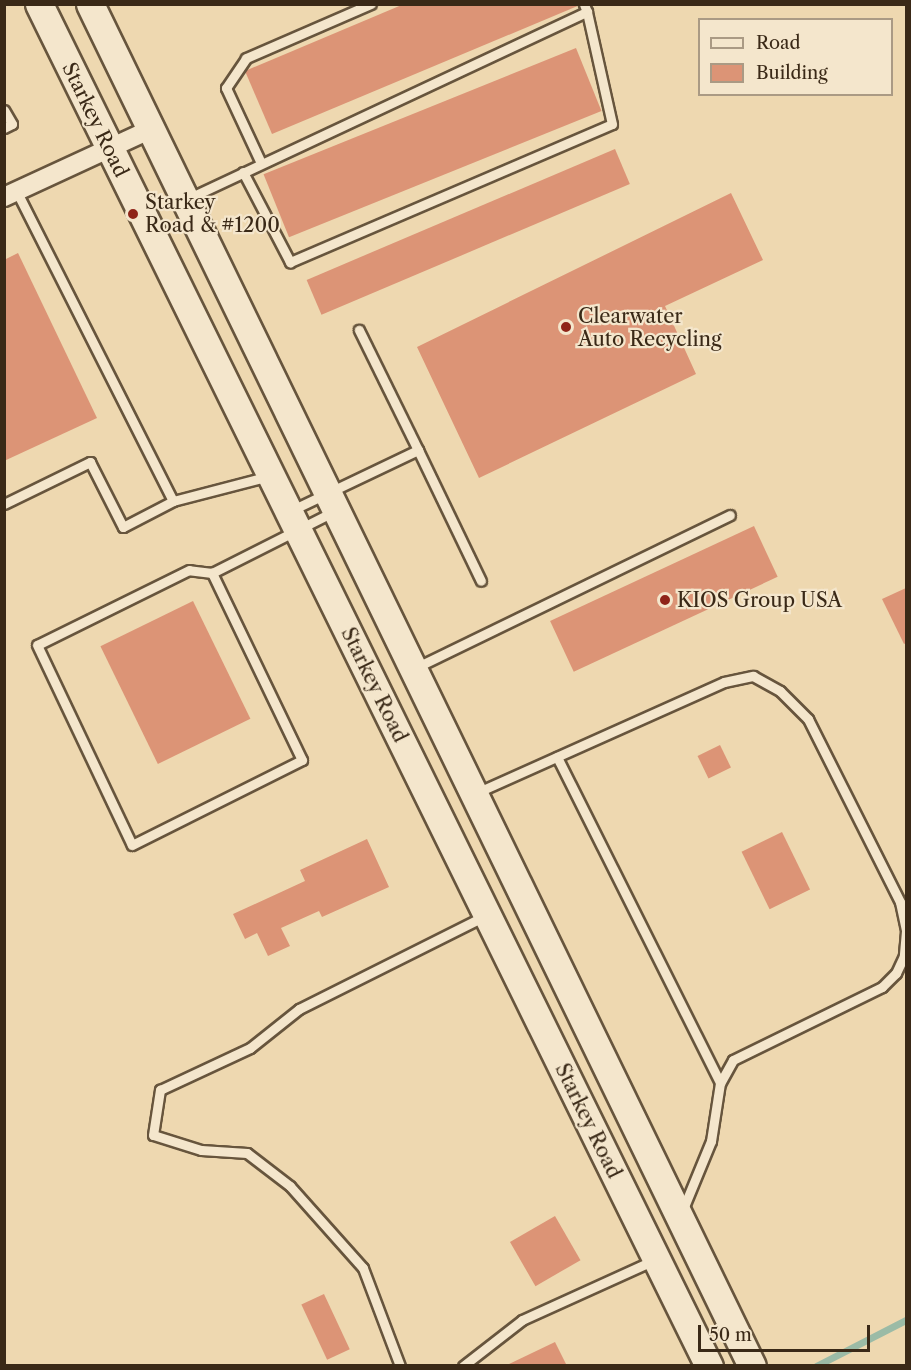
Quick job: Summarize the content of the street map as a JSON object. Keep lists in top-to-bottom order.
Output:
{
  "streets": {
    "main road": ["Starkey Road"]
  },
  "places": ["Starkey Road & #1200", "Clearwater Auto Recycling", "KIOS Group USA"],
  "legend": ["Road", "Building"],
  "scale_bar": "50 m"
}
